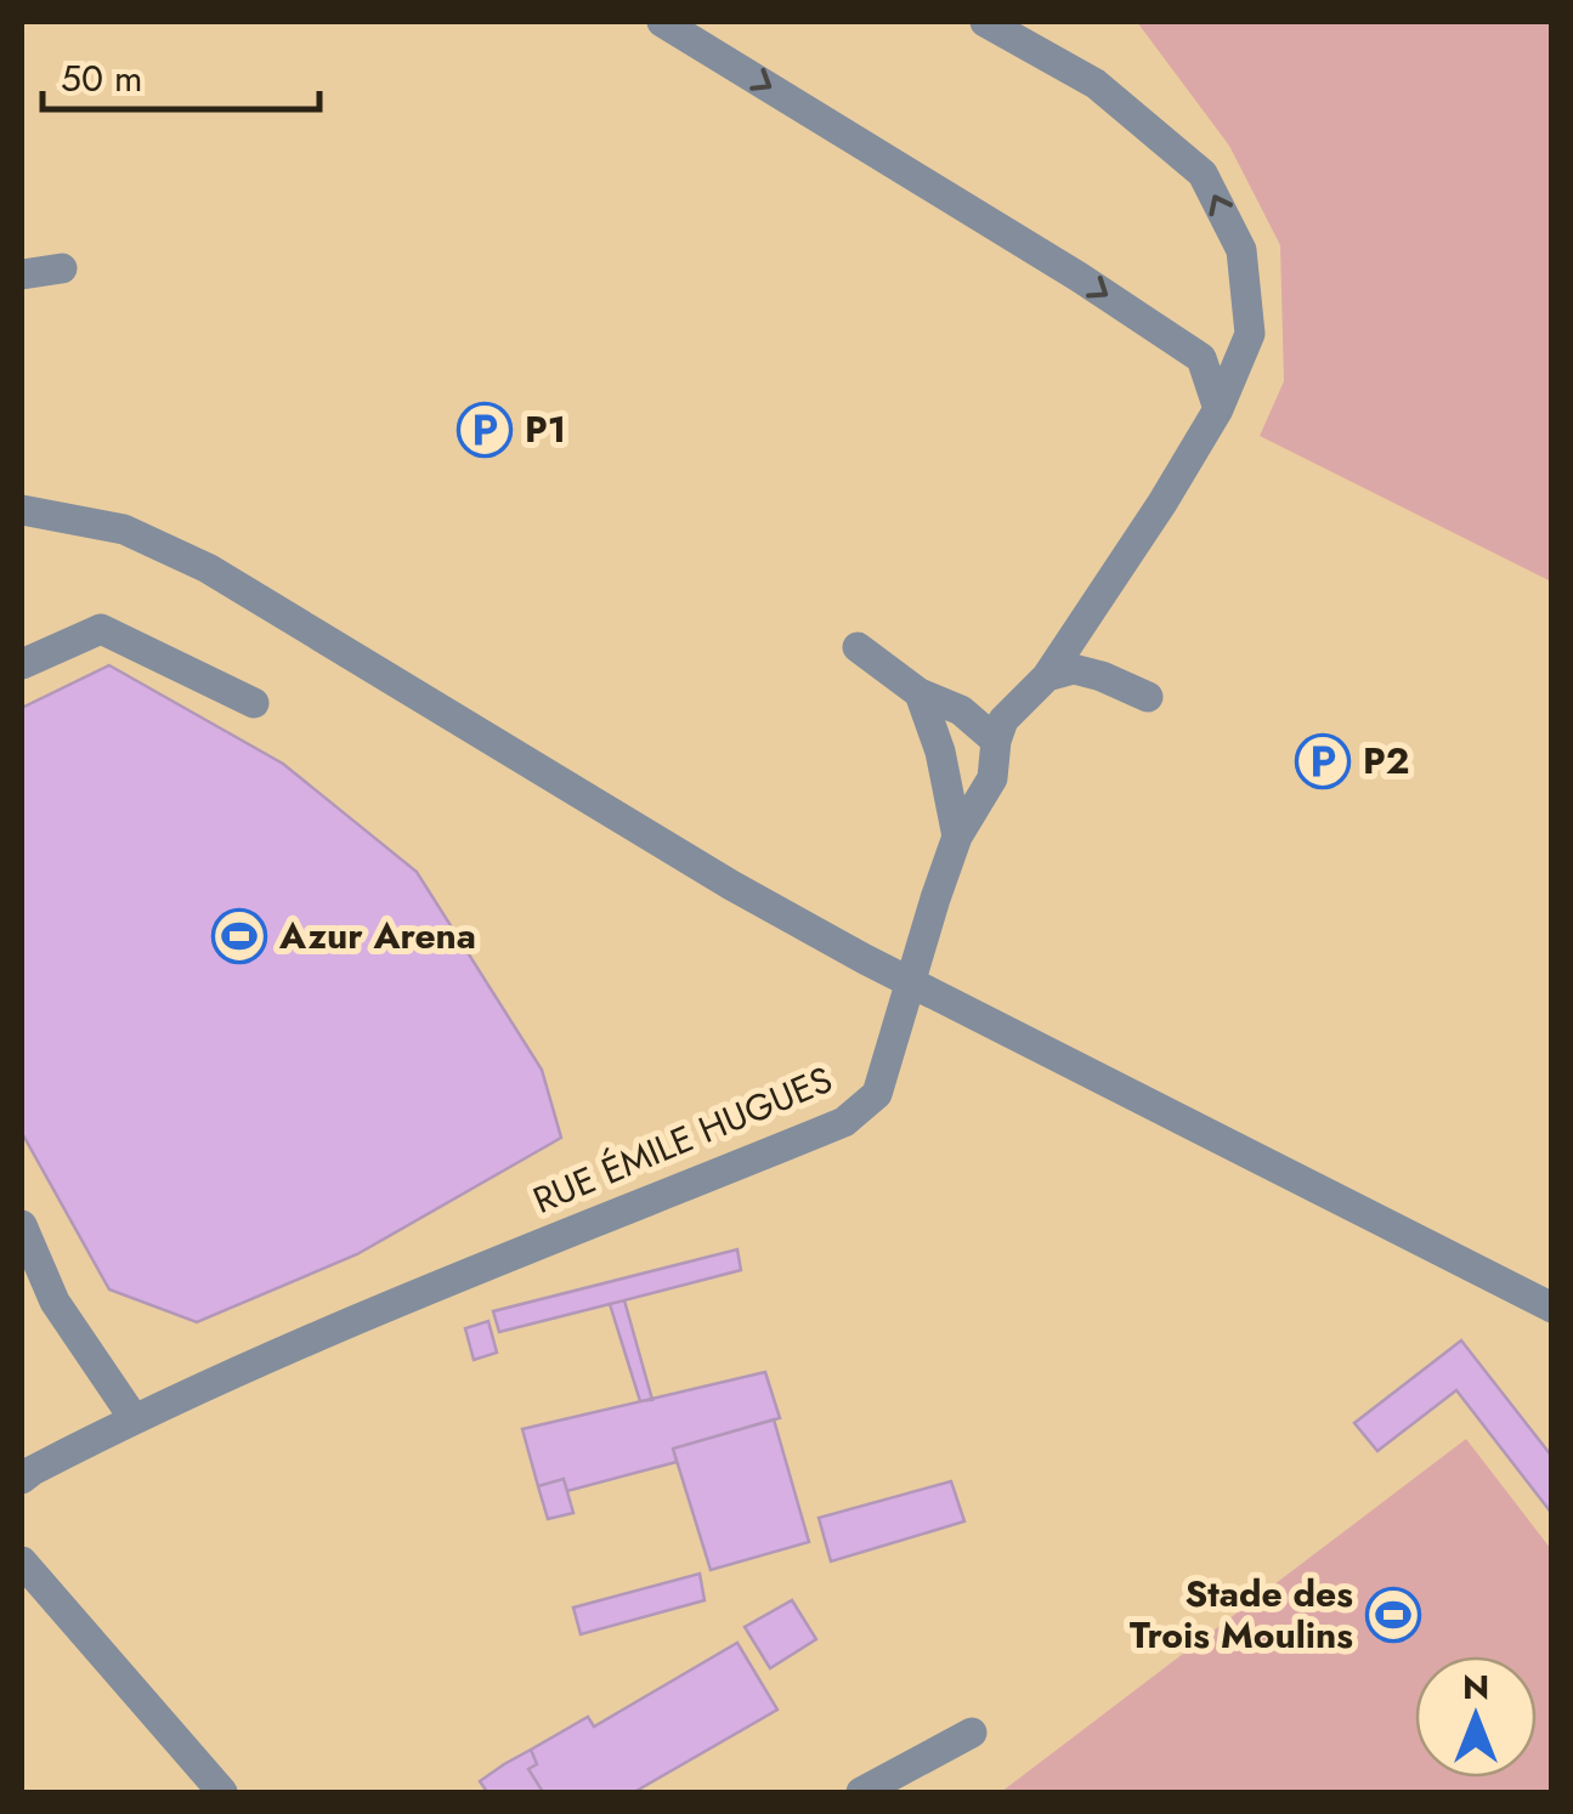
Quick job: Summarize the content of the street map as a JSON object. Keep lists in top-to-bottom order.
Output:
{
  "streets": {
    "street": ["RUE ÉMILE HUGUES"]
  },
  "places": {
    "parking": ["P1", "P2"],
    "sports": ["Azur Arena", "Stade des Trois Moulins"]
  },
  "scale_bar": "50 m",
  "north": "top"
}
